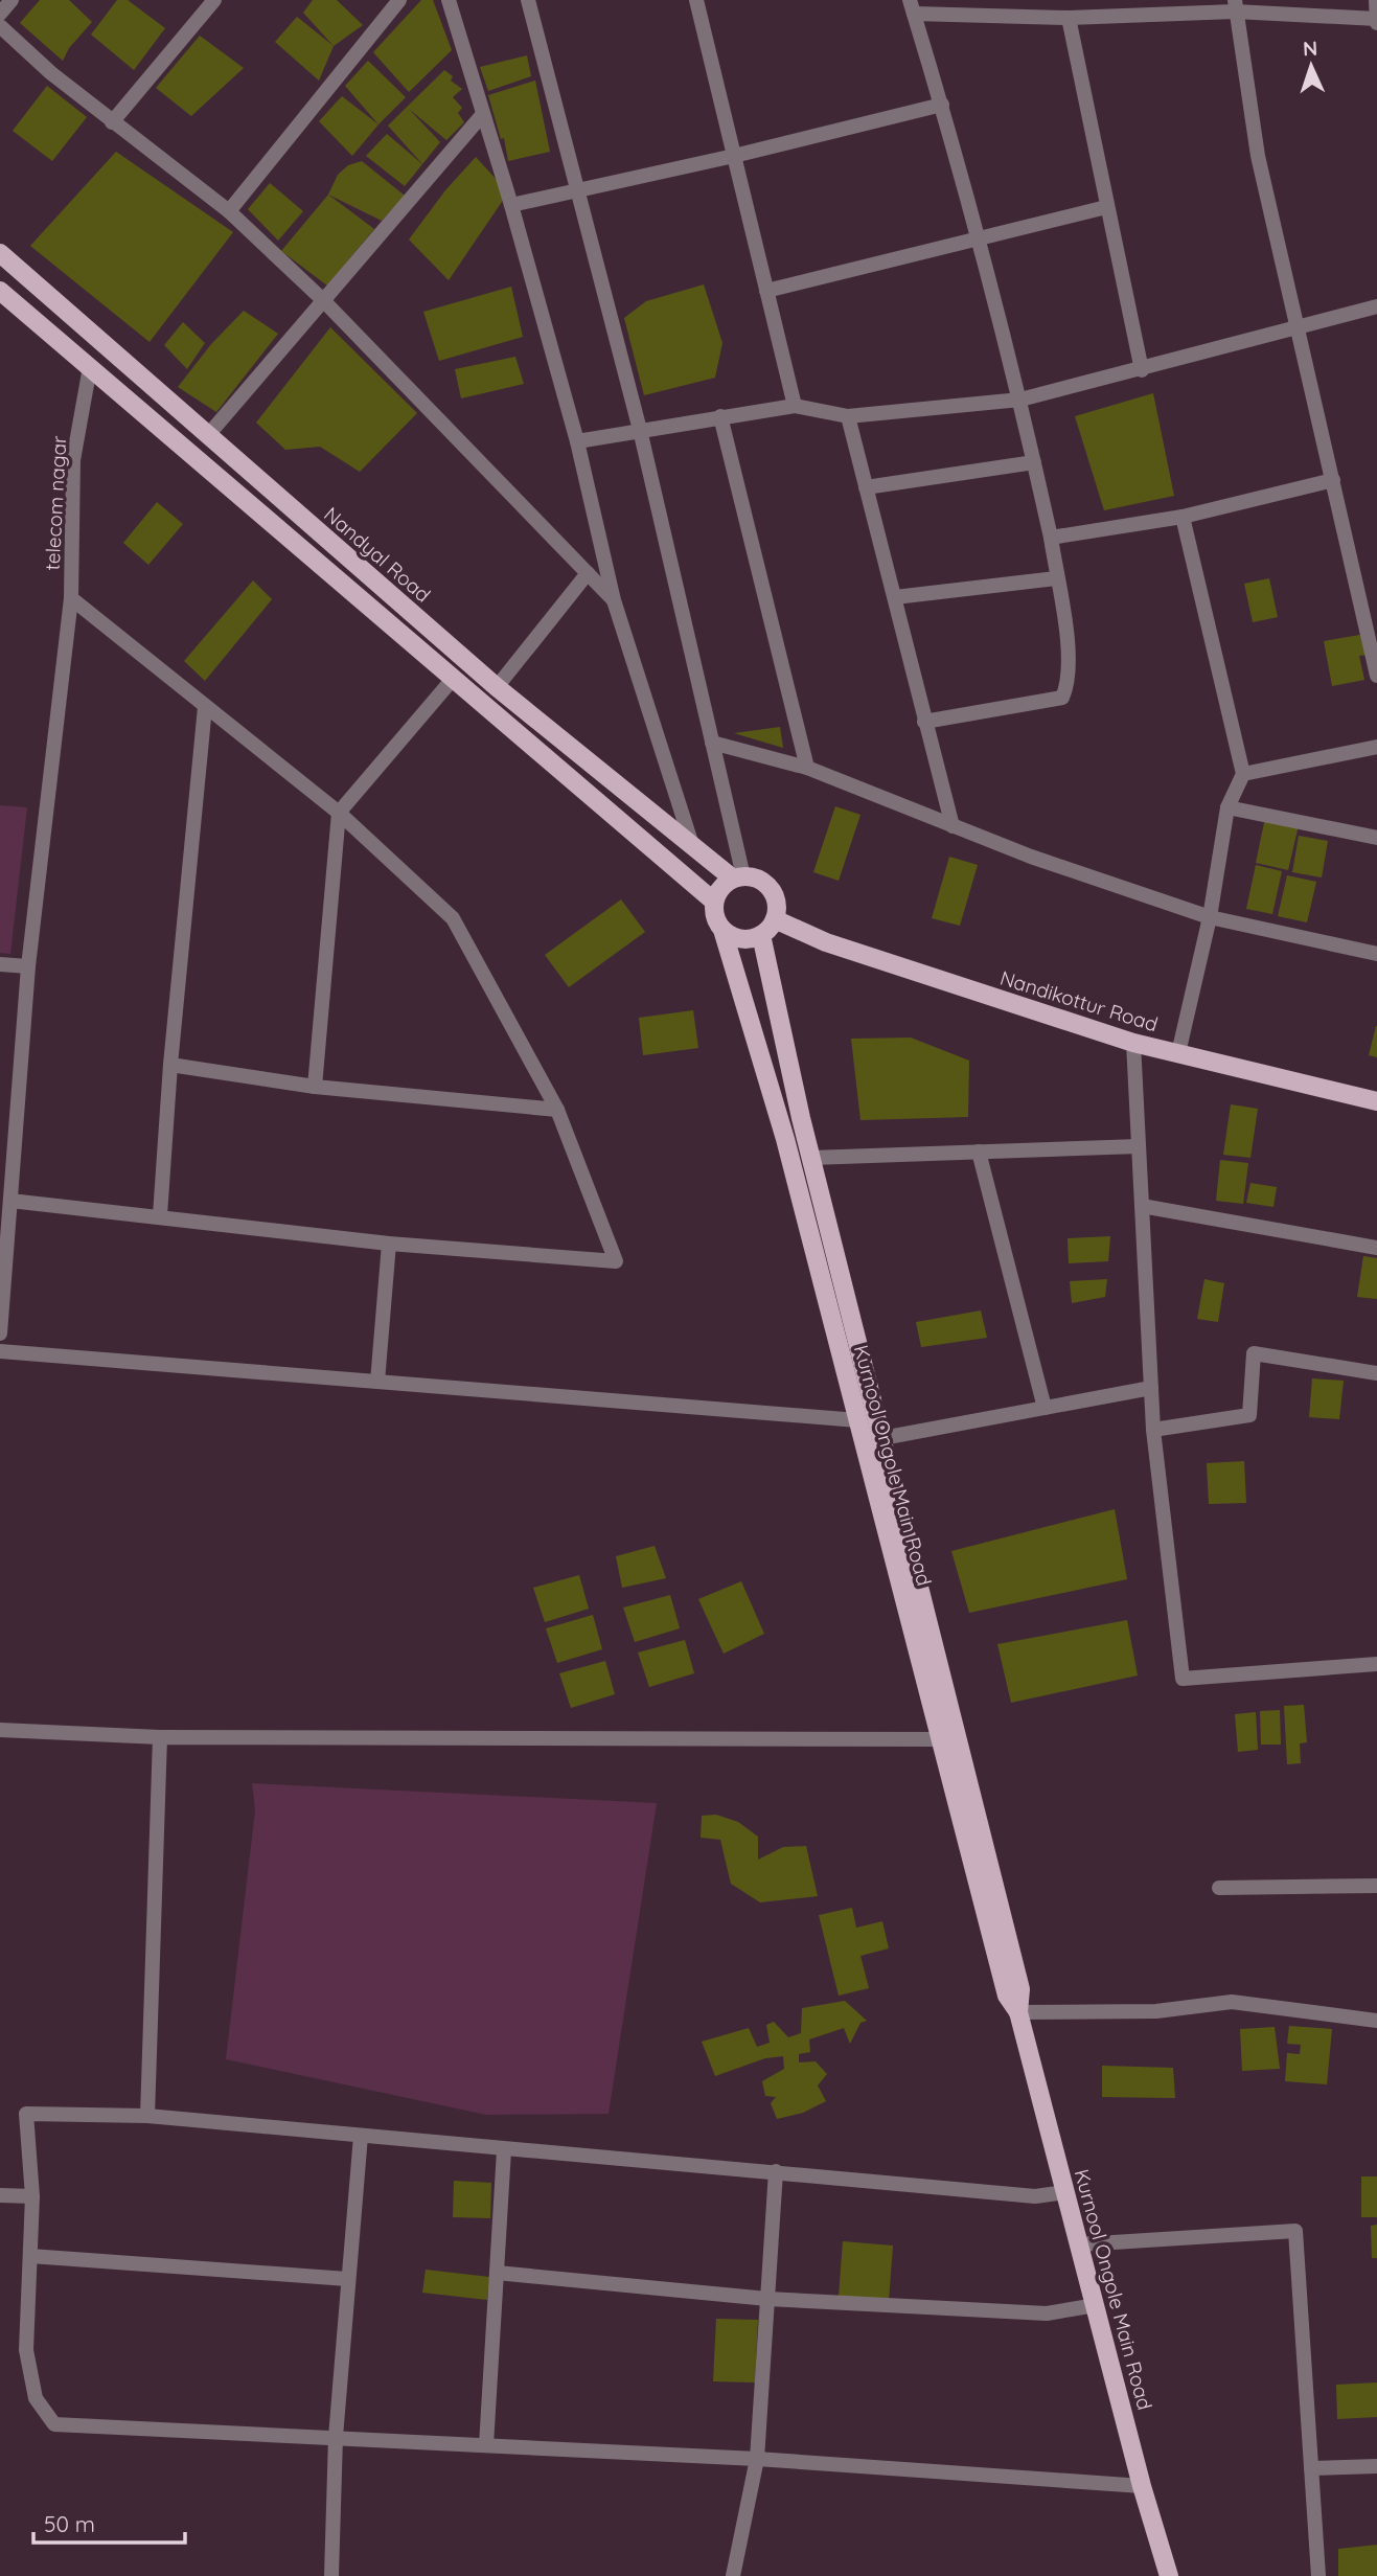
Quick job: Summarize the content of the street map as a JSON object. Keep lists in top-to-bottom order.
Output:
{
  "streets": {
    "main road": ["Nandyal Road", "Nandikottur Road", "Kurnool Ongole Main Road"],
    "street": ["telecom nagar"]
  },
  "crossings": [
    ["Nandyal Road", "Nandikottur Road"],
    ["Nandyal Road", "Kurnool Ongole Main Road"],
    ["Nandikottur Road", "Kurnool Ongole Main Road"]
  ],
  "scale_bar": "50 m",
  "north": "top"
}
